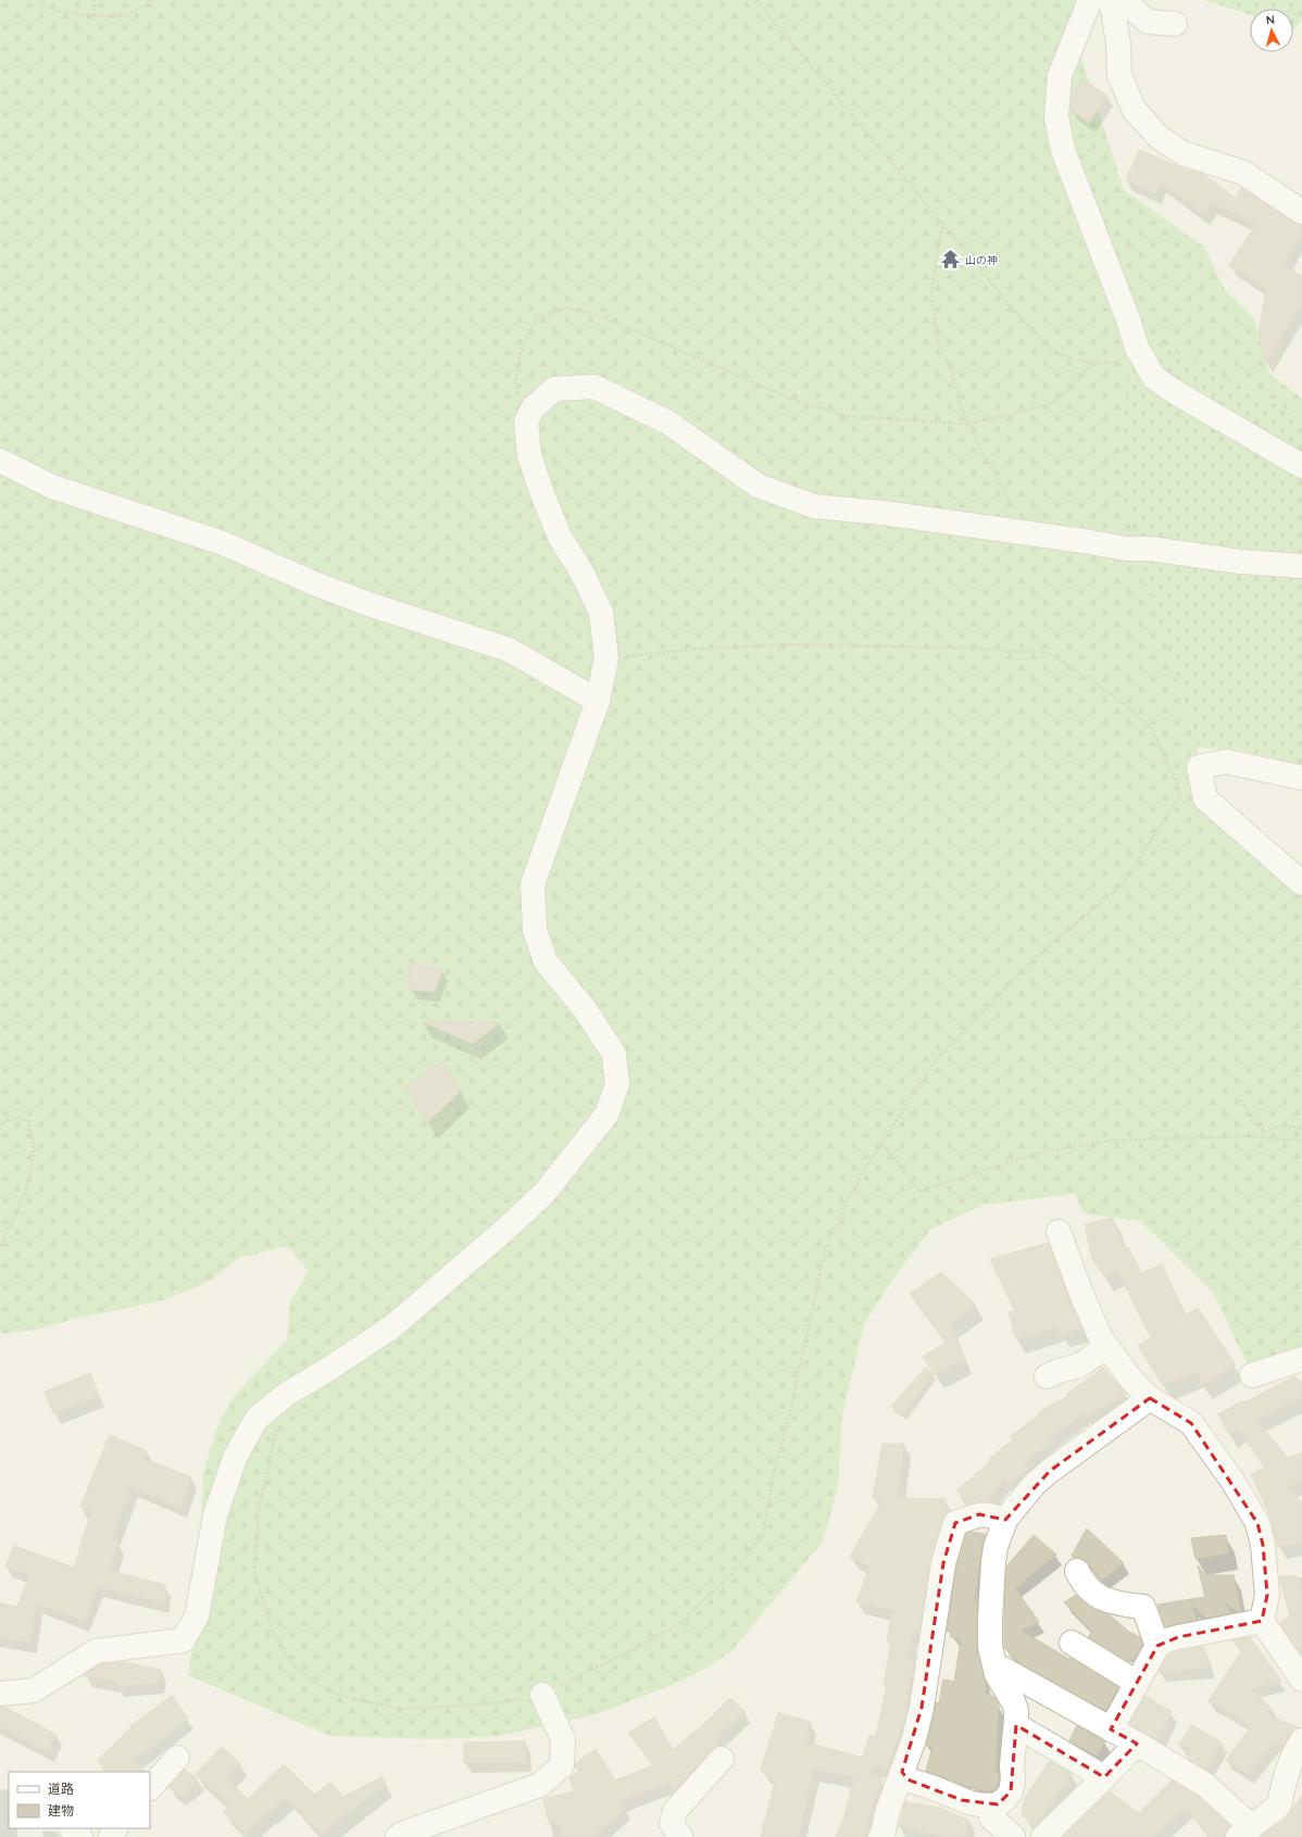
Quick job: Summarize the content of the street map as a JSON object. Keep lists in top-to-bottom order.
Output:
{
  "places": {
    "temple": ["山の神"]
  },
  "legend": ["道路", "建物"],
  "north": "top"
}
